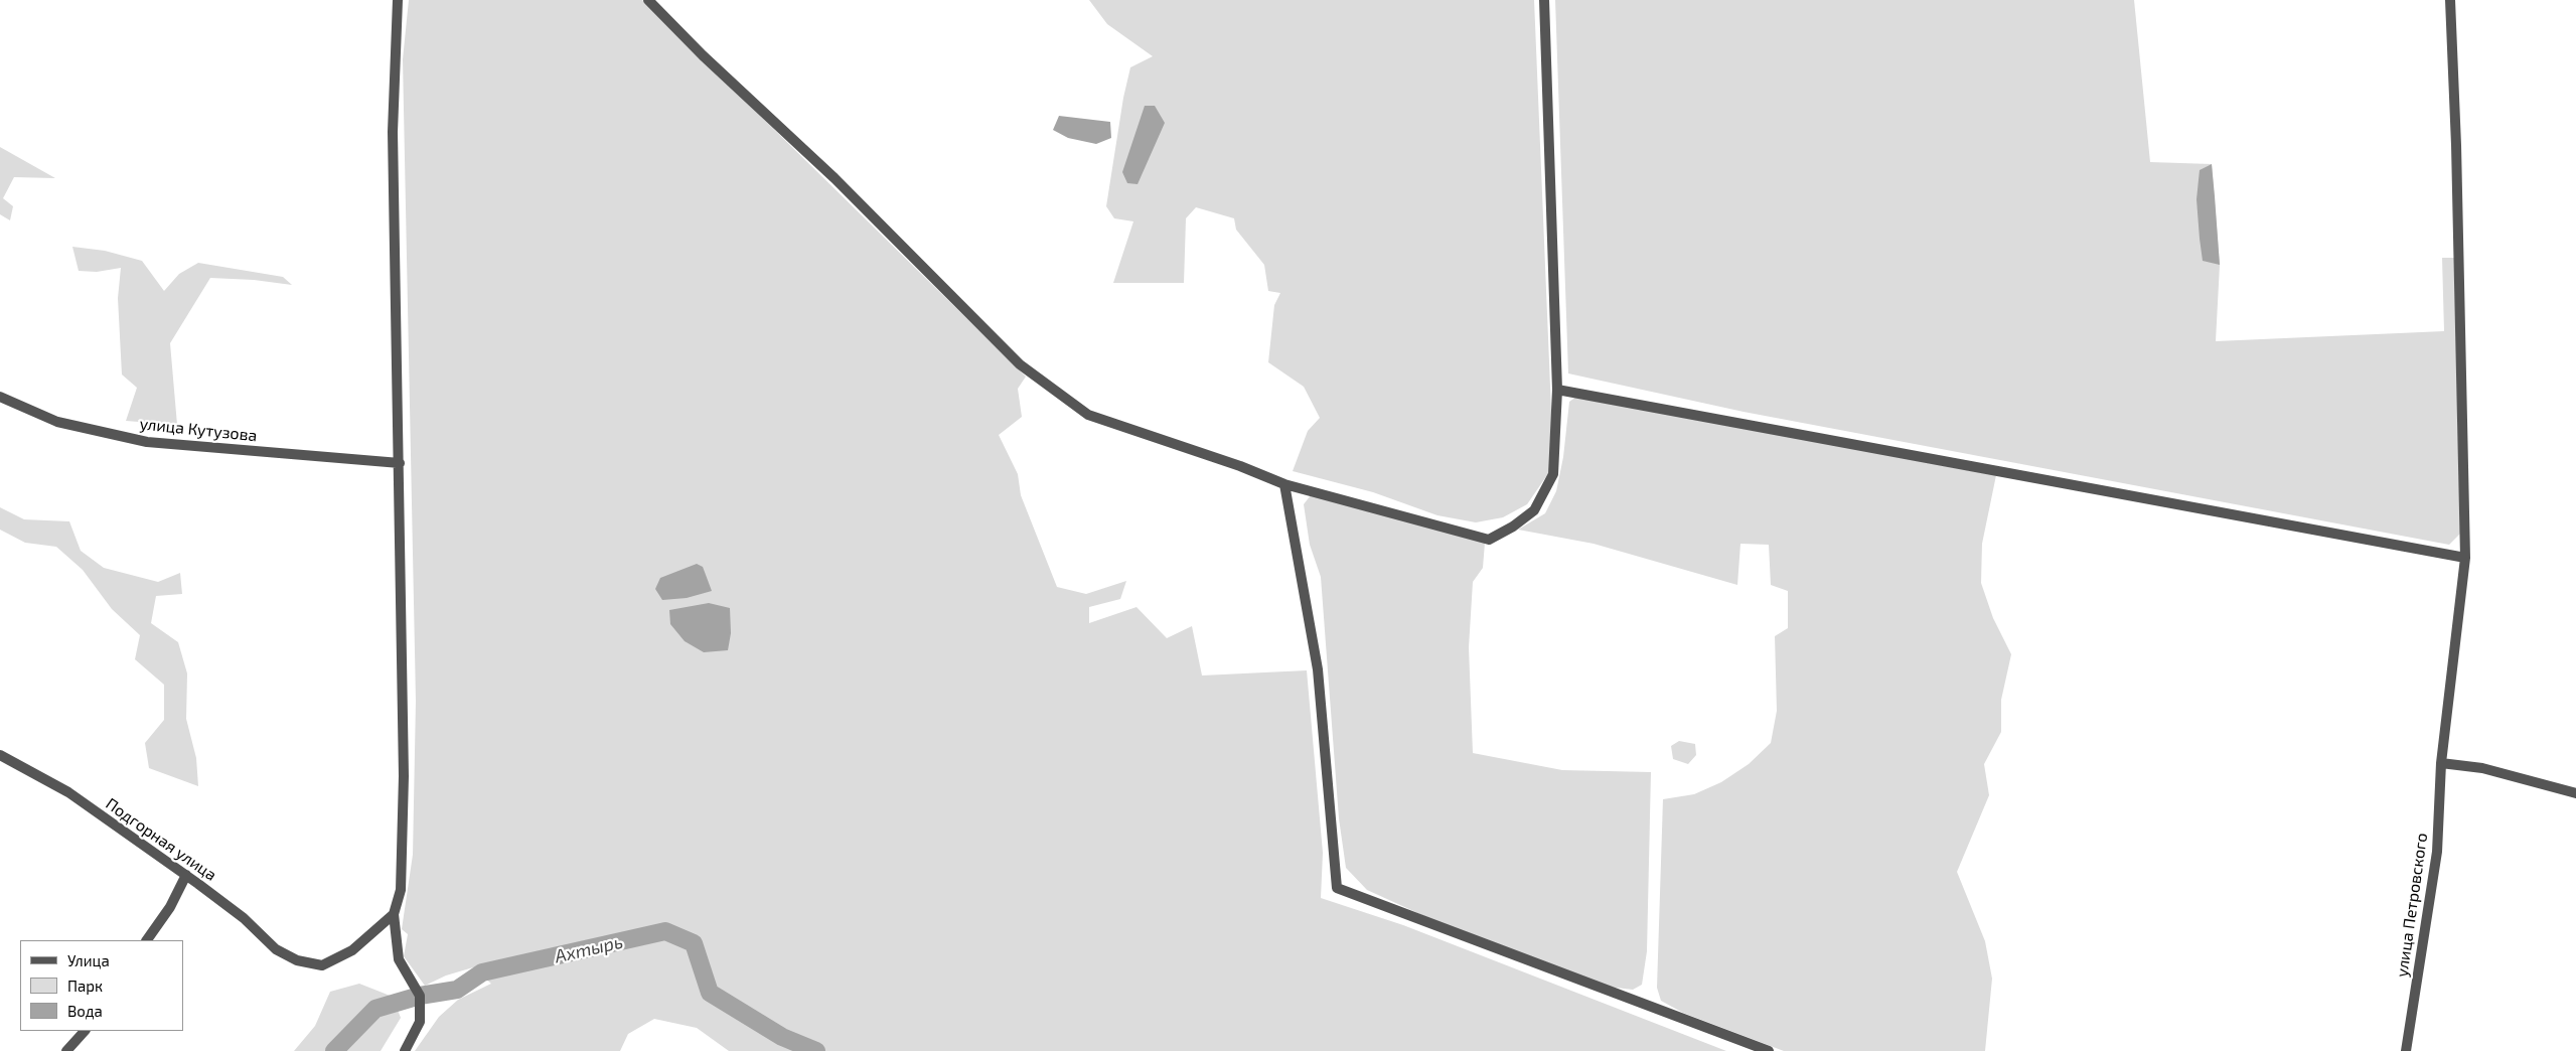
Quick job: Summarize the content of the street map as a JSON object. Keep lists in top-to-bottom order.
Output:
{
  "streets": {
    "street": ["улица Кутузова", "Подгорная улица", "улица Петровского"]
  },
  "water": ["Ахтырь"],
  "legend": ["Улица", "Парк", "Вода"]
}
